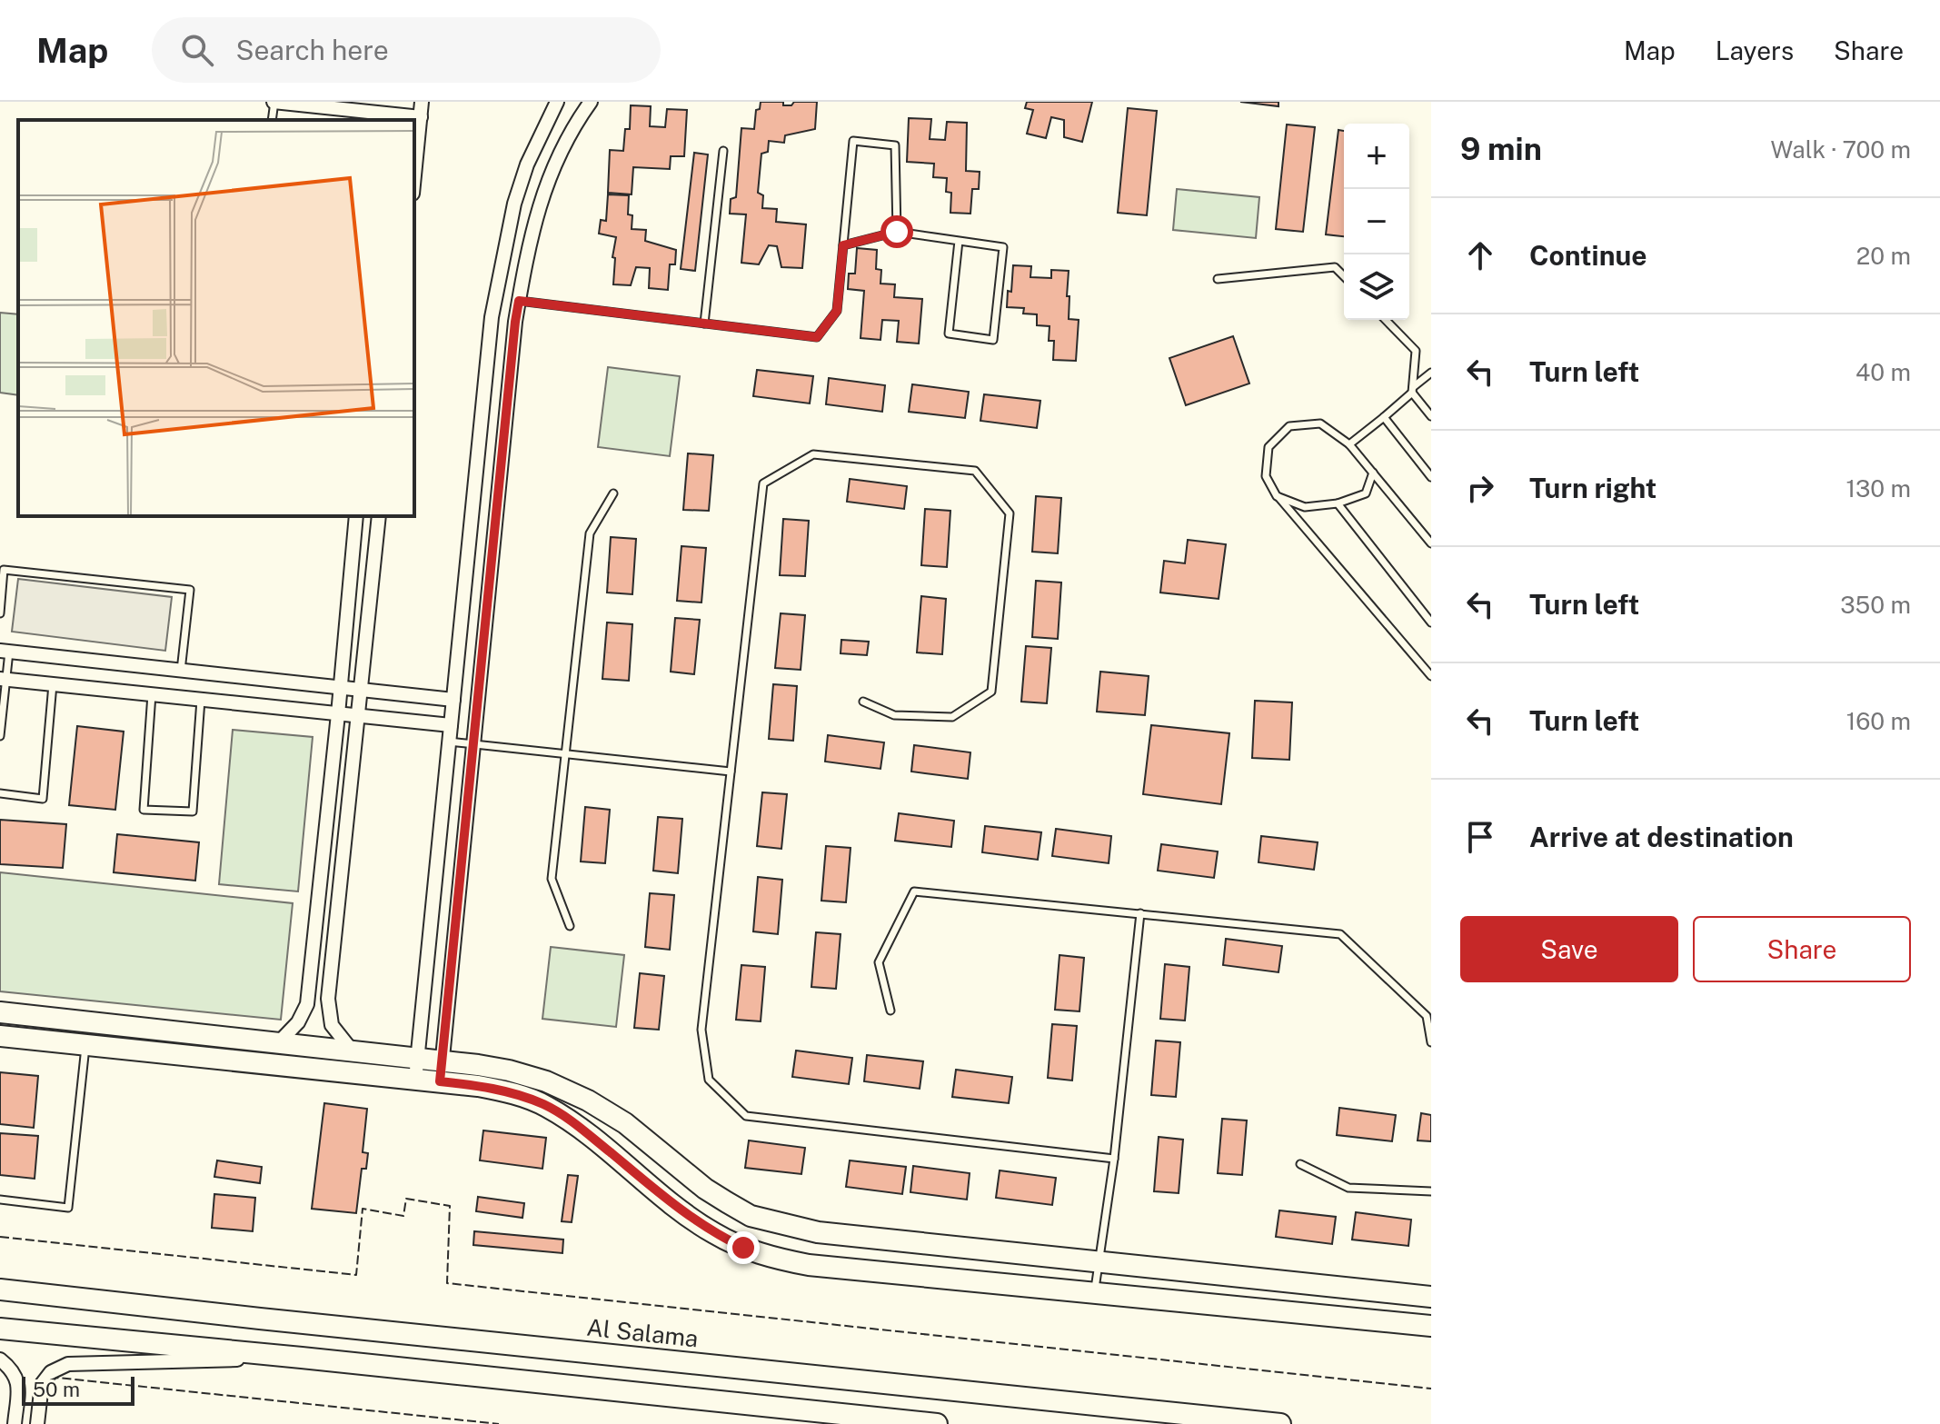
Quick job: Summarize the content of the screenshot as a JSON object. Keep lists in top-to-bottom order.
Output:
{
  "streets": {
    "street": ["Al Salama"]
  },
  "scale_bar": "50 m",
  "page": {
    "header": "Map",
    "search": "Search here",
    "nav": ["Map", "Layers", "Share"],
    "heading": ["9 min", "Walk · 700 m"],
    "map_buttons": ["+", "−"],
    "list": [
      ["Continue", "20 m"],
      ["Turn left", "40 m"],
      ["Turn right", "130 m"],
      ["Turn left", "350 m"],
      ["Turn left", "160 m"],
      "Arrive at destination"
    ],
    "buttons": ["Save", "Share"],
    "scale": "50 m"
  }
}
